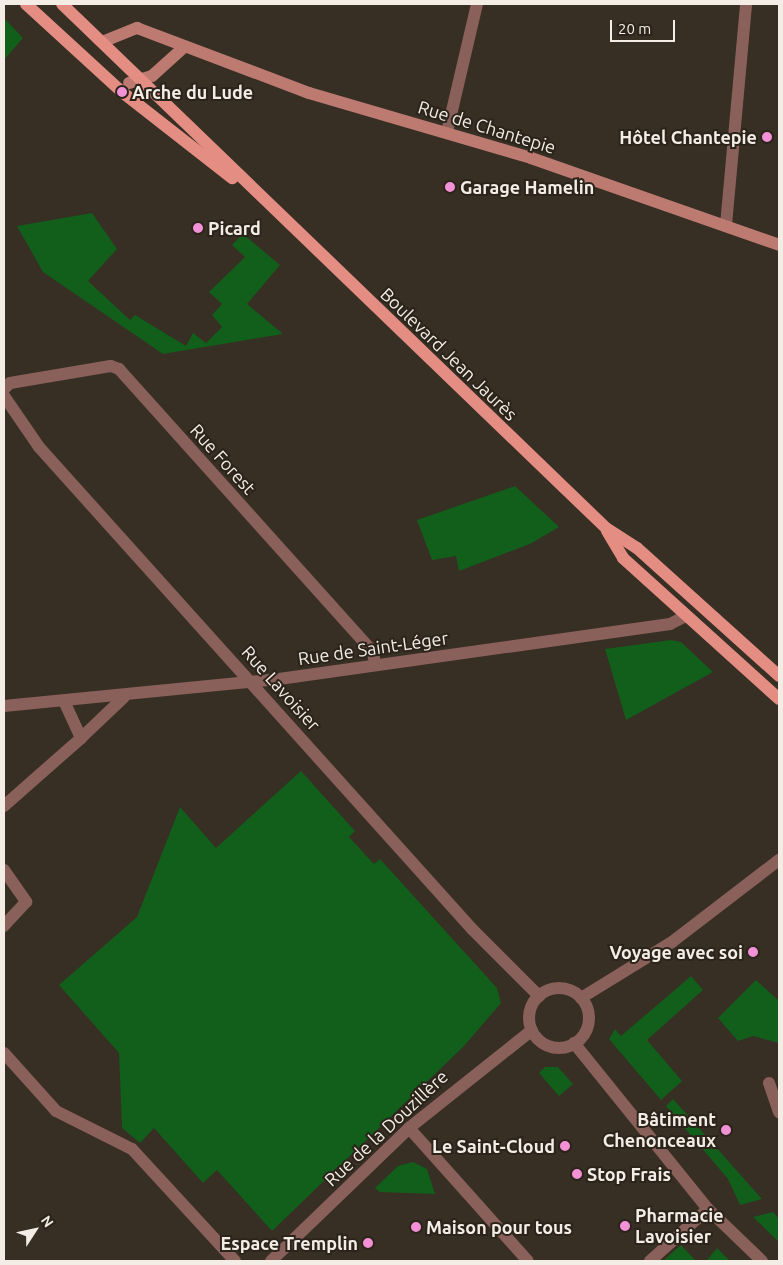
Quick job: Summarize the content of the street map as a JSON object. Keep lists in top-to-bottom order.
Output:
{
  "streets": {
    "main road": ["Boulevard Jean Jaurès"],
    "street": [
      "Rue de Chantepie",
      "Rue Forest",
      "Rue de Saint-Léger",
      "Rue Lavoisier",
      "Rue de la Douzillère"
    ]
  },
  "crossings": [
    ["Rue de Chantepie", "Boulevard Jean Jaurès"],
    ["Boulevard Jean Jaurès", "Rue de Saint-Léger"],
    ["Rue Forest", "Rue de Saint-Léger"],
    ["Rue de Saint-Léger", "Rue Lavoisier"],
    ["Rue Lavoisier", "Rue de la Douzillère"]
  ],
  "places": [
    "Arche du Lude",
    "Hôtel Chantepie",
    "Garage Hamelin",
    "Picard",
    "Voyage avec soi",
    "Bâtiment Chenonceaux",
    "Le Saint-Cloud",
    "Stop Frais",
    "Pharmacie Lavoisier",
    "Maison pour tous",
    "Espace Tremplin"
  ],
  "scale_bar": "20 m",
  "north": "top right"
}
